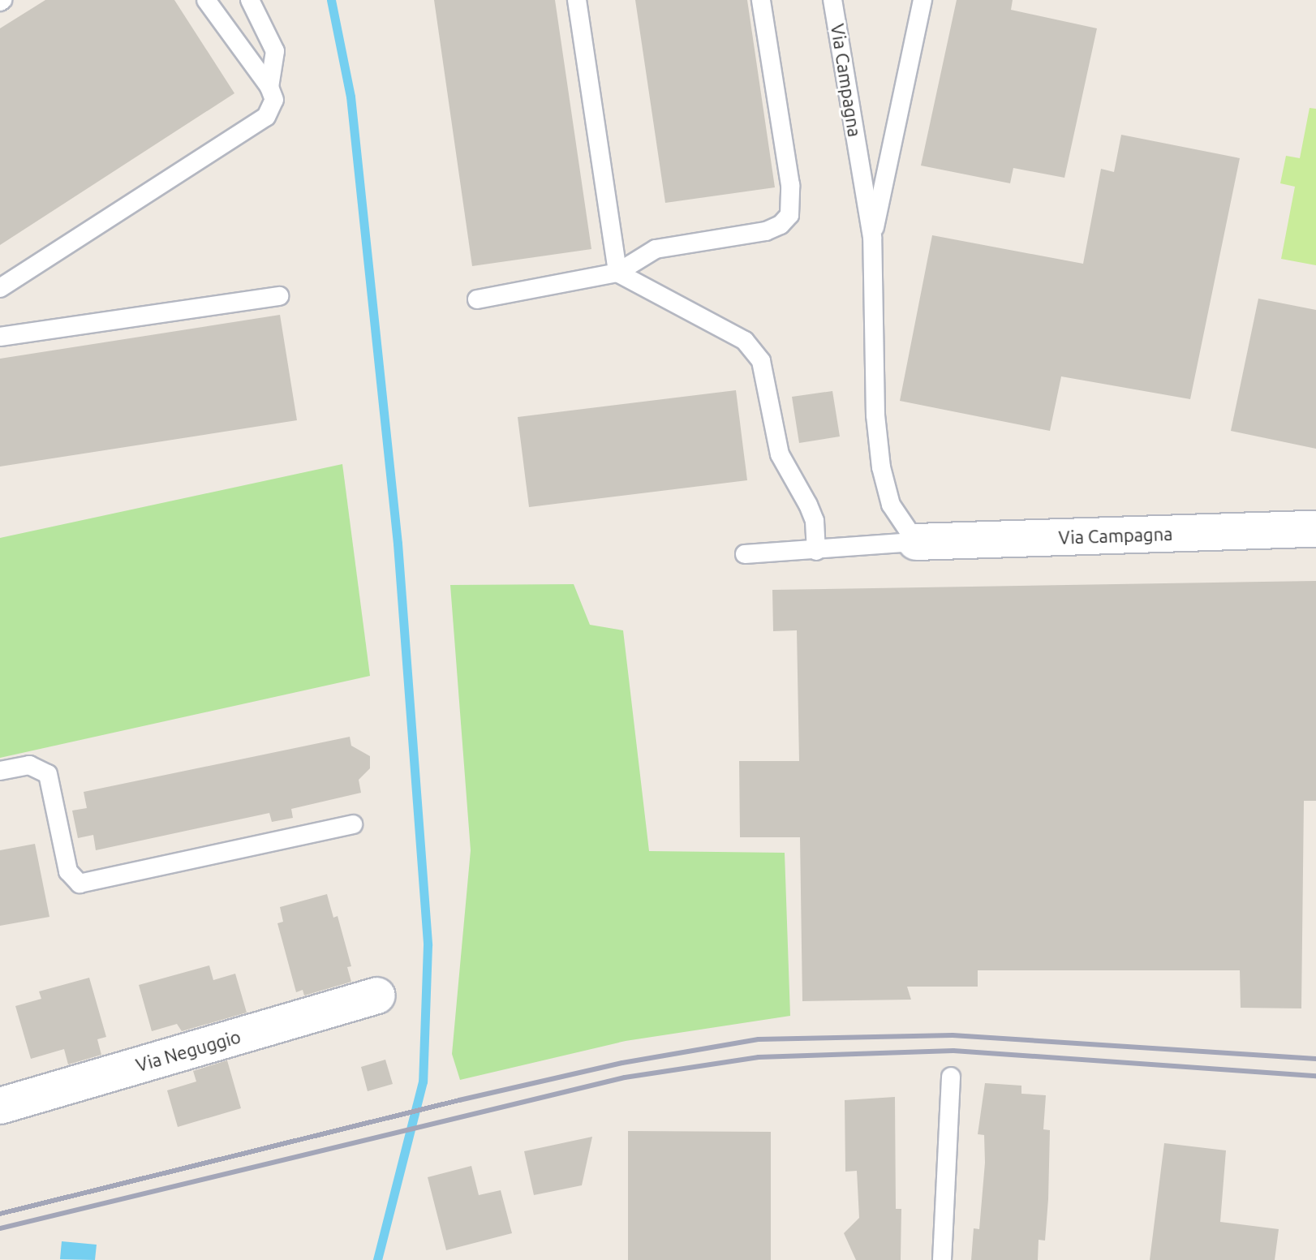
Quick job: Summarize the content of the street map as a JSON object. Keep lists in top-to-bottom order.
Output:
{
  "streets": {
    "street": ["Via Campagna", "Via Neguggio"]
  }
}
